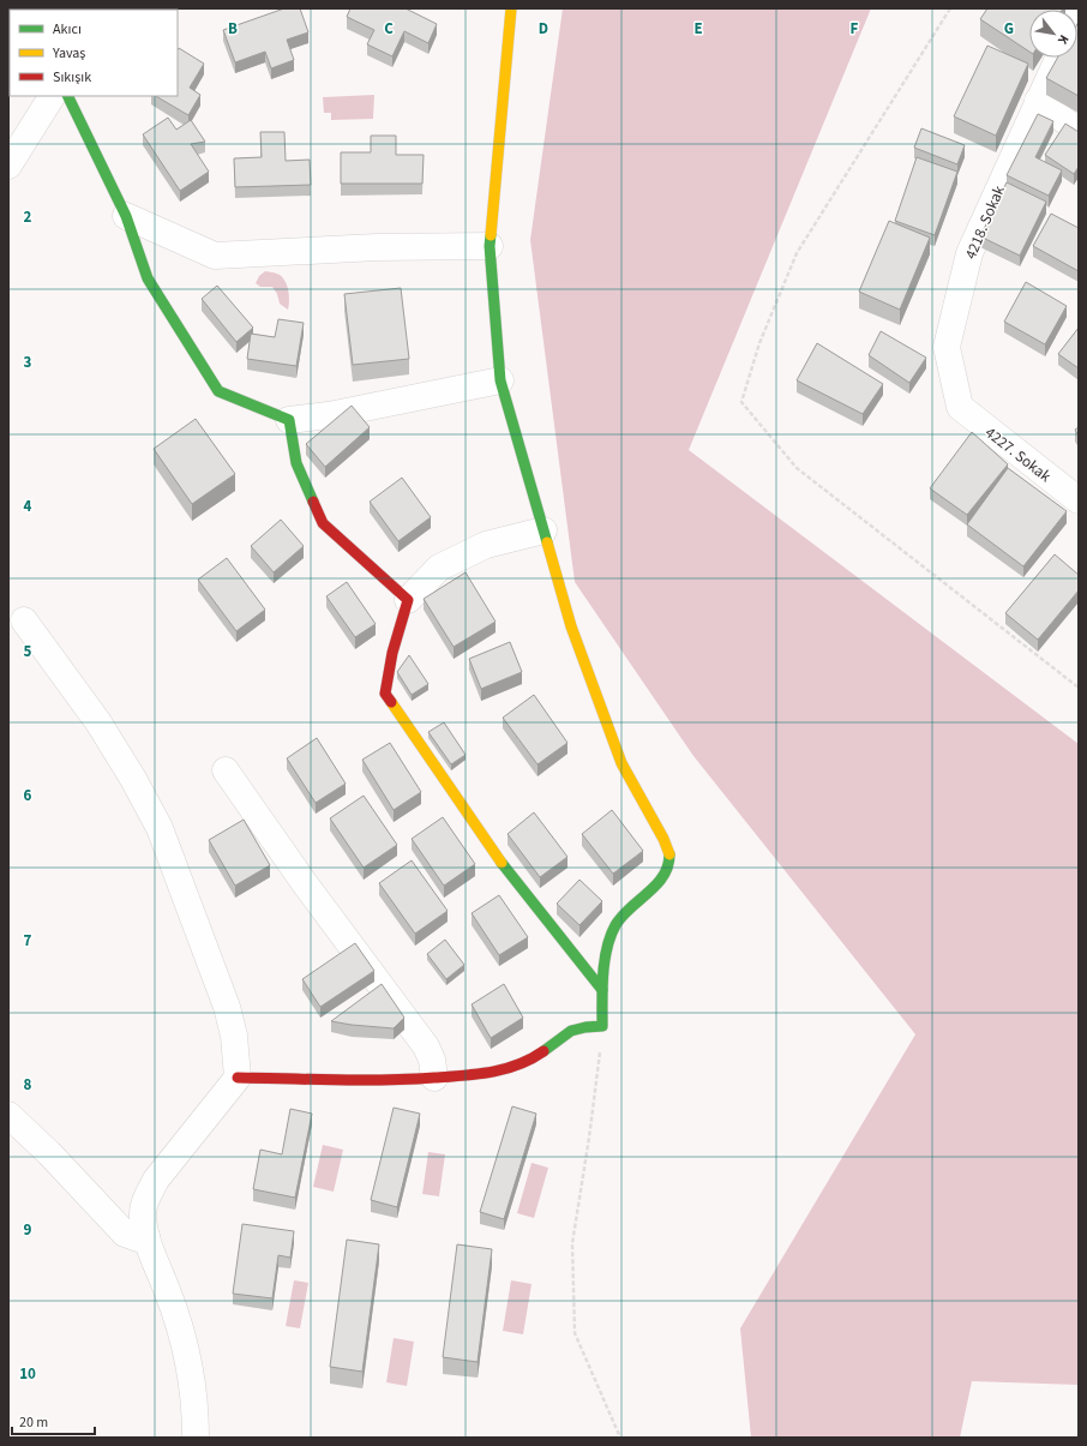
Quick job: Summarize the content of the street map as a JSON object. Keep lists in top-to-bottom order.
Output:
{
  "streets": {
    "street": ["4218. Sokak", "4227. Sokak"]
  },
  "crossings": [
    ["4218. Sokak", "4227. Sokak"]
  ],
  "legend": ["Akıcı", "Yavaş", "Sıkışık"],
  "scale_bar": "20 m",
  "north": "bottom right",
  "grid": {
    "columns": [
      "B",
      "C",
      "D",
      "E",
      "F",
      "G"
    ],
    "rows": [
      "2",
      "3",
      "4",
      "5",
      "6",
      "7",
      "8",
      "9",
      "10"
    ]
  }
}
